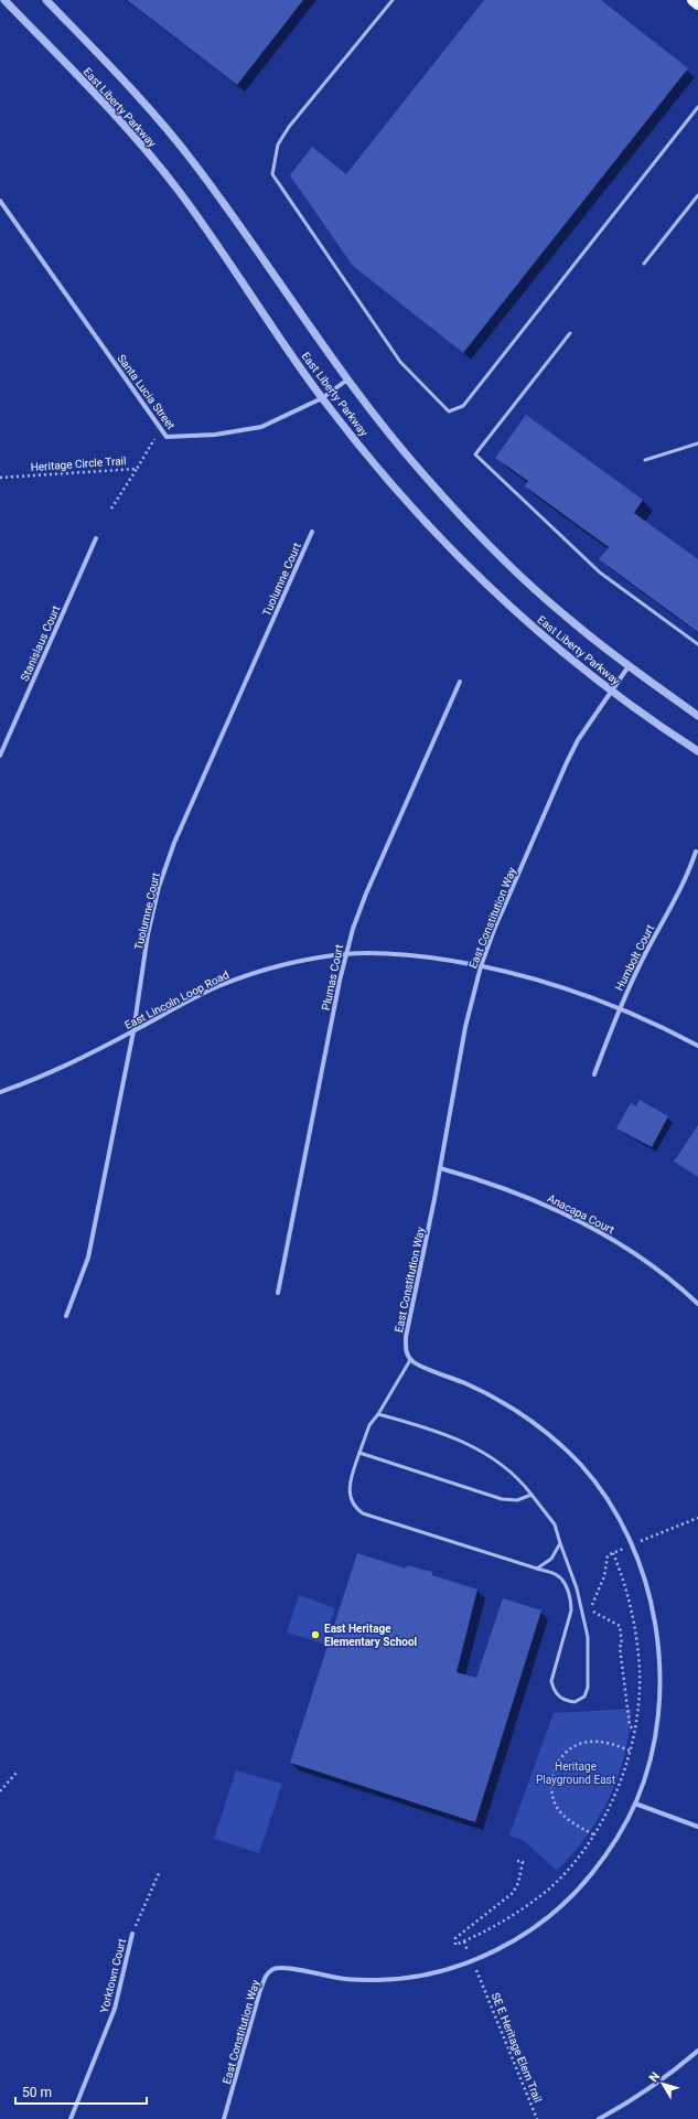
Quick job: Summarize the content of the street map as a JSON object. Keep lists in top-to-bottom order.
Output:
{
  "streets": {
    "street": [
      "East Liberty Parkway",
      "Santa Lucia Street",
      "Tuolumne Court",
      "Stanislaus Court",
      "East Constitution Way",
      "Humbolt Court",
      "Plumas Court",
      "East Lincoln Loop Road",
      "Anacapa Court",
      "Yorktown Court"
    ],
    "path": ["Heritage Circle Trail", "SE E Heritage Elem Trail"]
  },
  "crossings": [
    ["East Liberty Parkway", "Santa Lucia Street"],
    ["East Liberty Parkway", "East Constitution Way"],
    ["Santa Lucia Street", "Heritage Circle Trail"],
    ["Tuolumne Court", "East Lincoln Loop Road"],
    ["East Constitution Way", "East Lincoln Loop Road"],
    ["East Constitution Way", "Anacapa Court"],
    ["Humbolt Court", "East Lincoln Loop Road"],
    ["Plumas Court", "East Lincoln Loop Road"]
  ],
  "parks": ["Heritage Playground East"],
  "places": ["East Heritage Elementary School"],
  "scale_bar": "50 m",
  "north": "top left"
}
